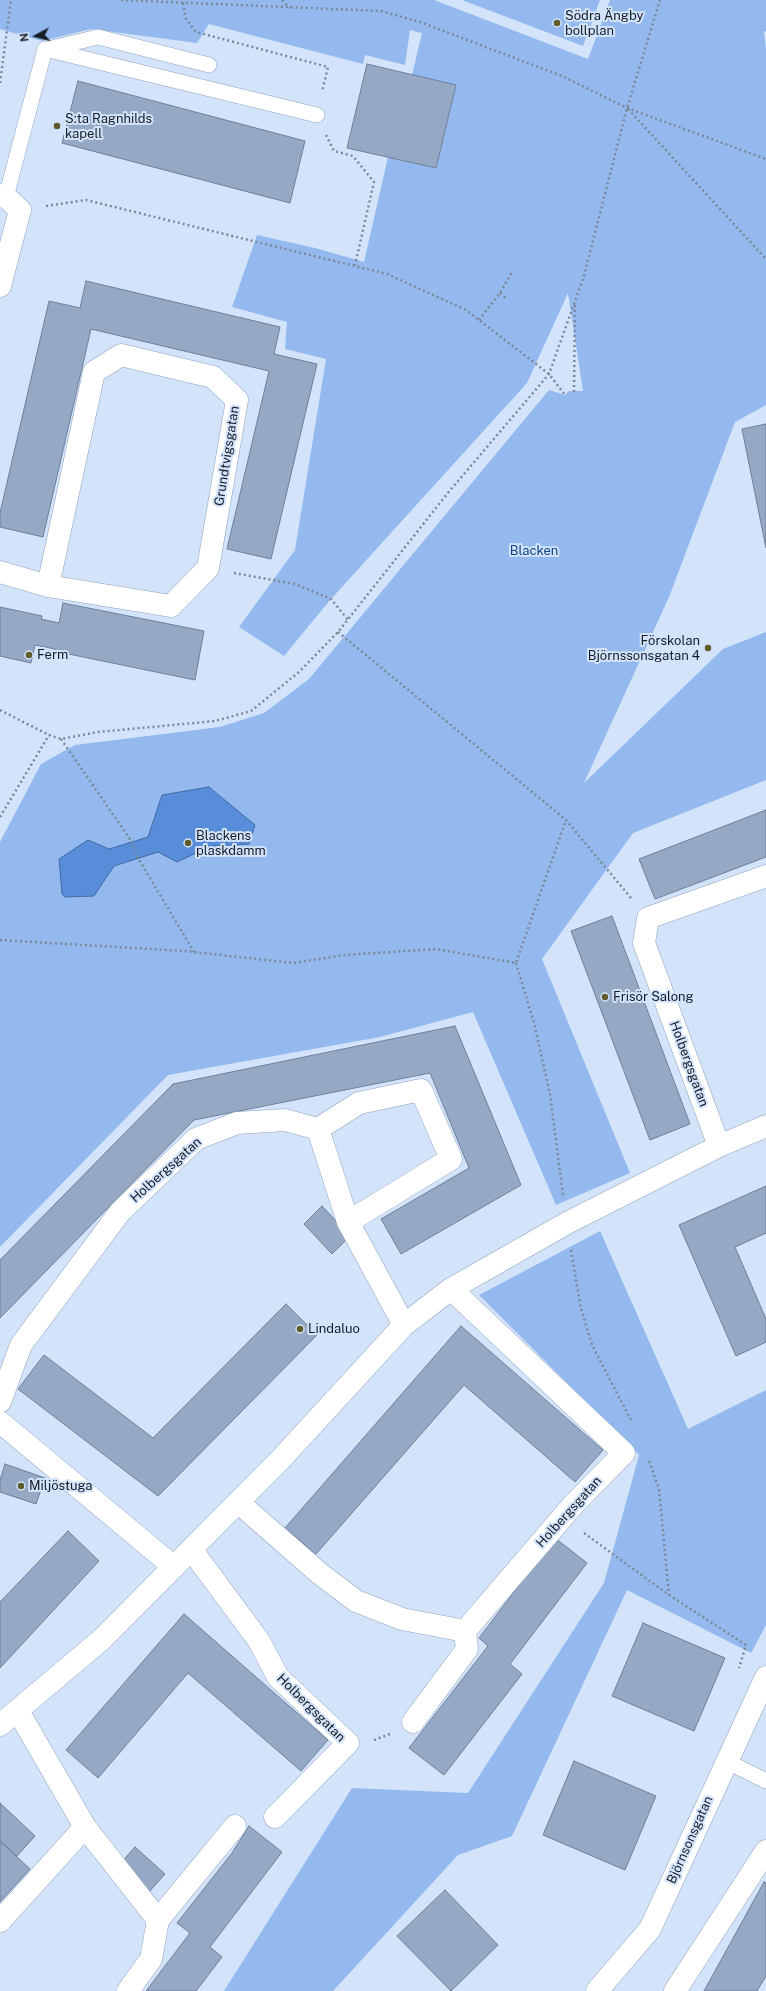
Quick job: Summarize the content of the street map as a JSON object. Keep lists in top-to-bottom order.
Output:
{
  "streets": {
    "street": ["Grundtvigsgatan", "Holbergsgatan", "Björnsonsgatan"]
  },
  "parks": ["Blacken"],
  "places": [
    "Södra Ängby bollplan",
    "S:ta Ragnhilds kapell",
    "Förskolan Björnssonsgatan 4",
    "Ferm",
    "Blackens plaskdamm",
    "Frisör Salong",
    "Lindaluo",
    "Miljöstuga"
  ],
  "north": "left"
}
